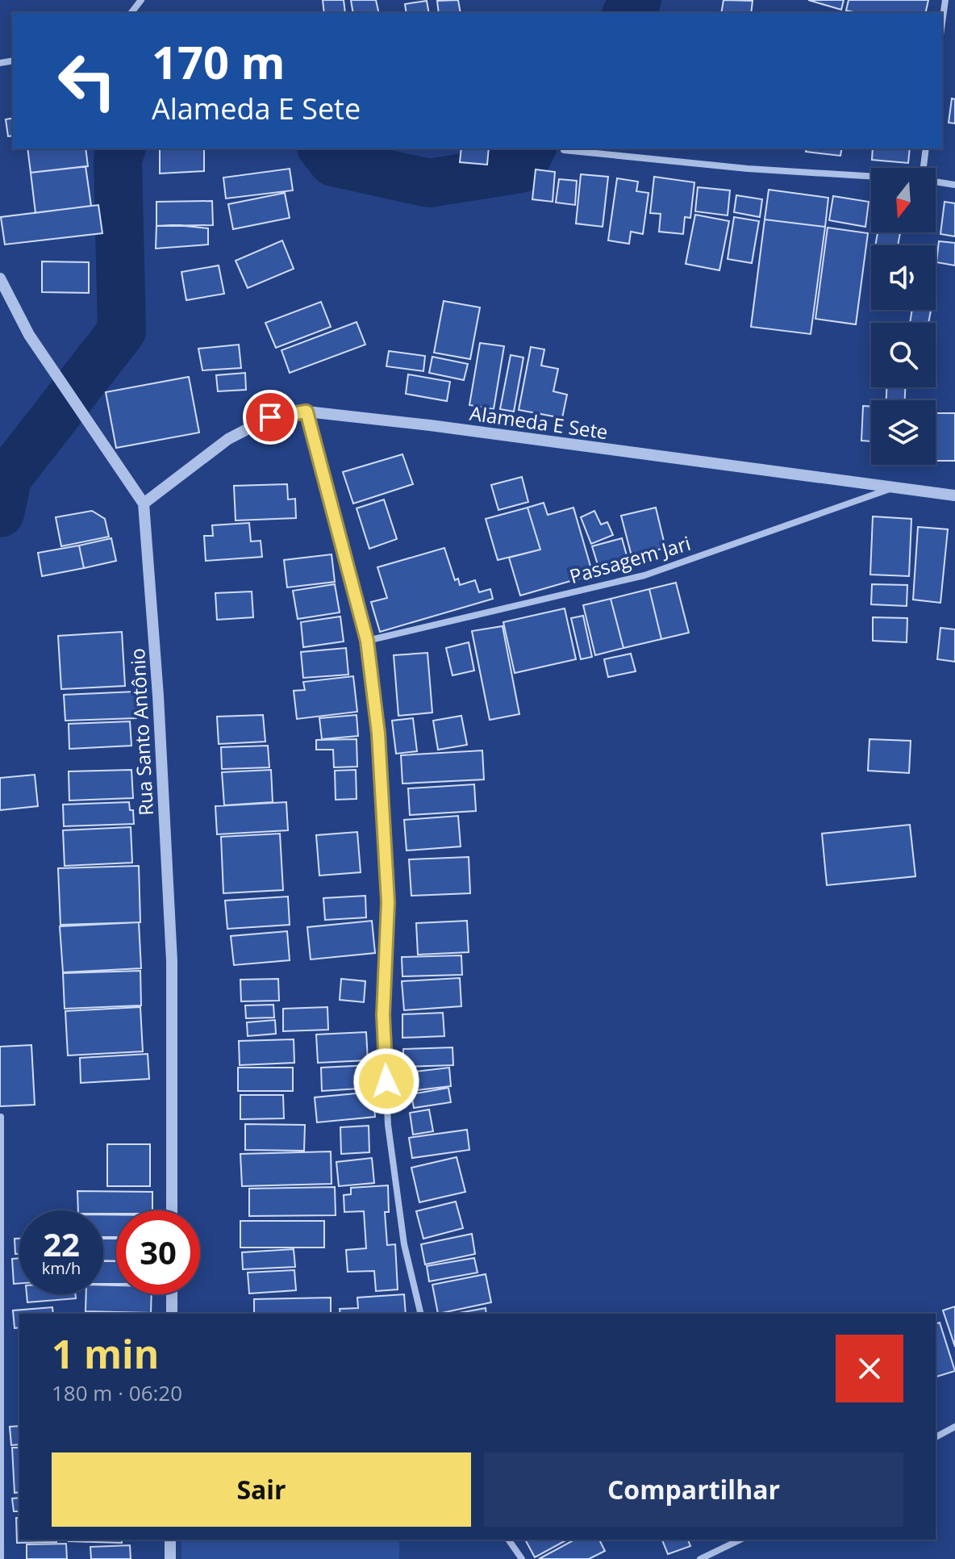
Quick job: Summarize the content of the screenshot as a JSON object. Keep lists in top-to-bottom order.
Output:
{
  "streets": {
    "street": ["Alameda E Sete", "Passagem Jari", "Rua Santo Antônio"]
  },
  "crossings": [
    ["Alameda E Sete", "Passagem Jari"],
    ["Alameda E Sete", "Rua Santo Antônio"]
  ],
  "north": "bottom",
  "page": {
    "turn": ["170 m", "Alameda E Sete"],
    "speed": "22 km/h",
    "limit": "30",
    "heading": ["1 min", "180 m · 06:20"],
    "buttons": ["Sair", "Compartilhar"]
  }
}
